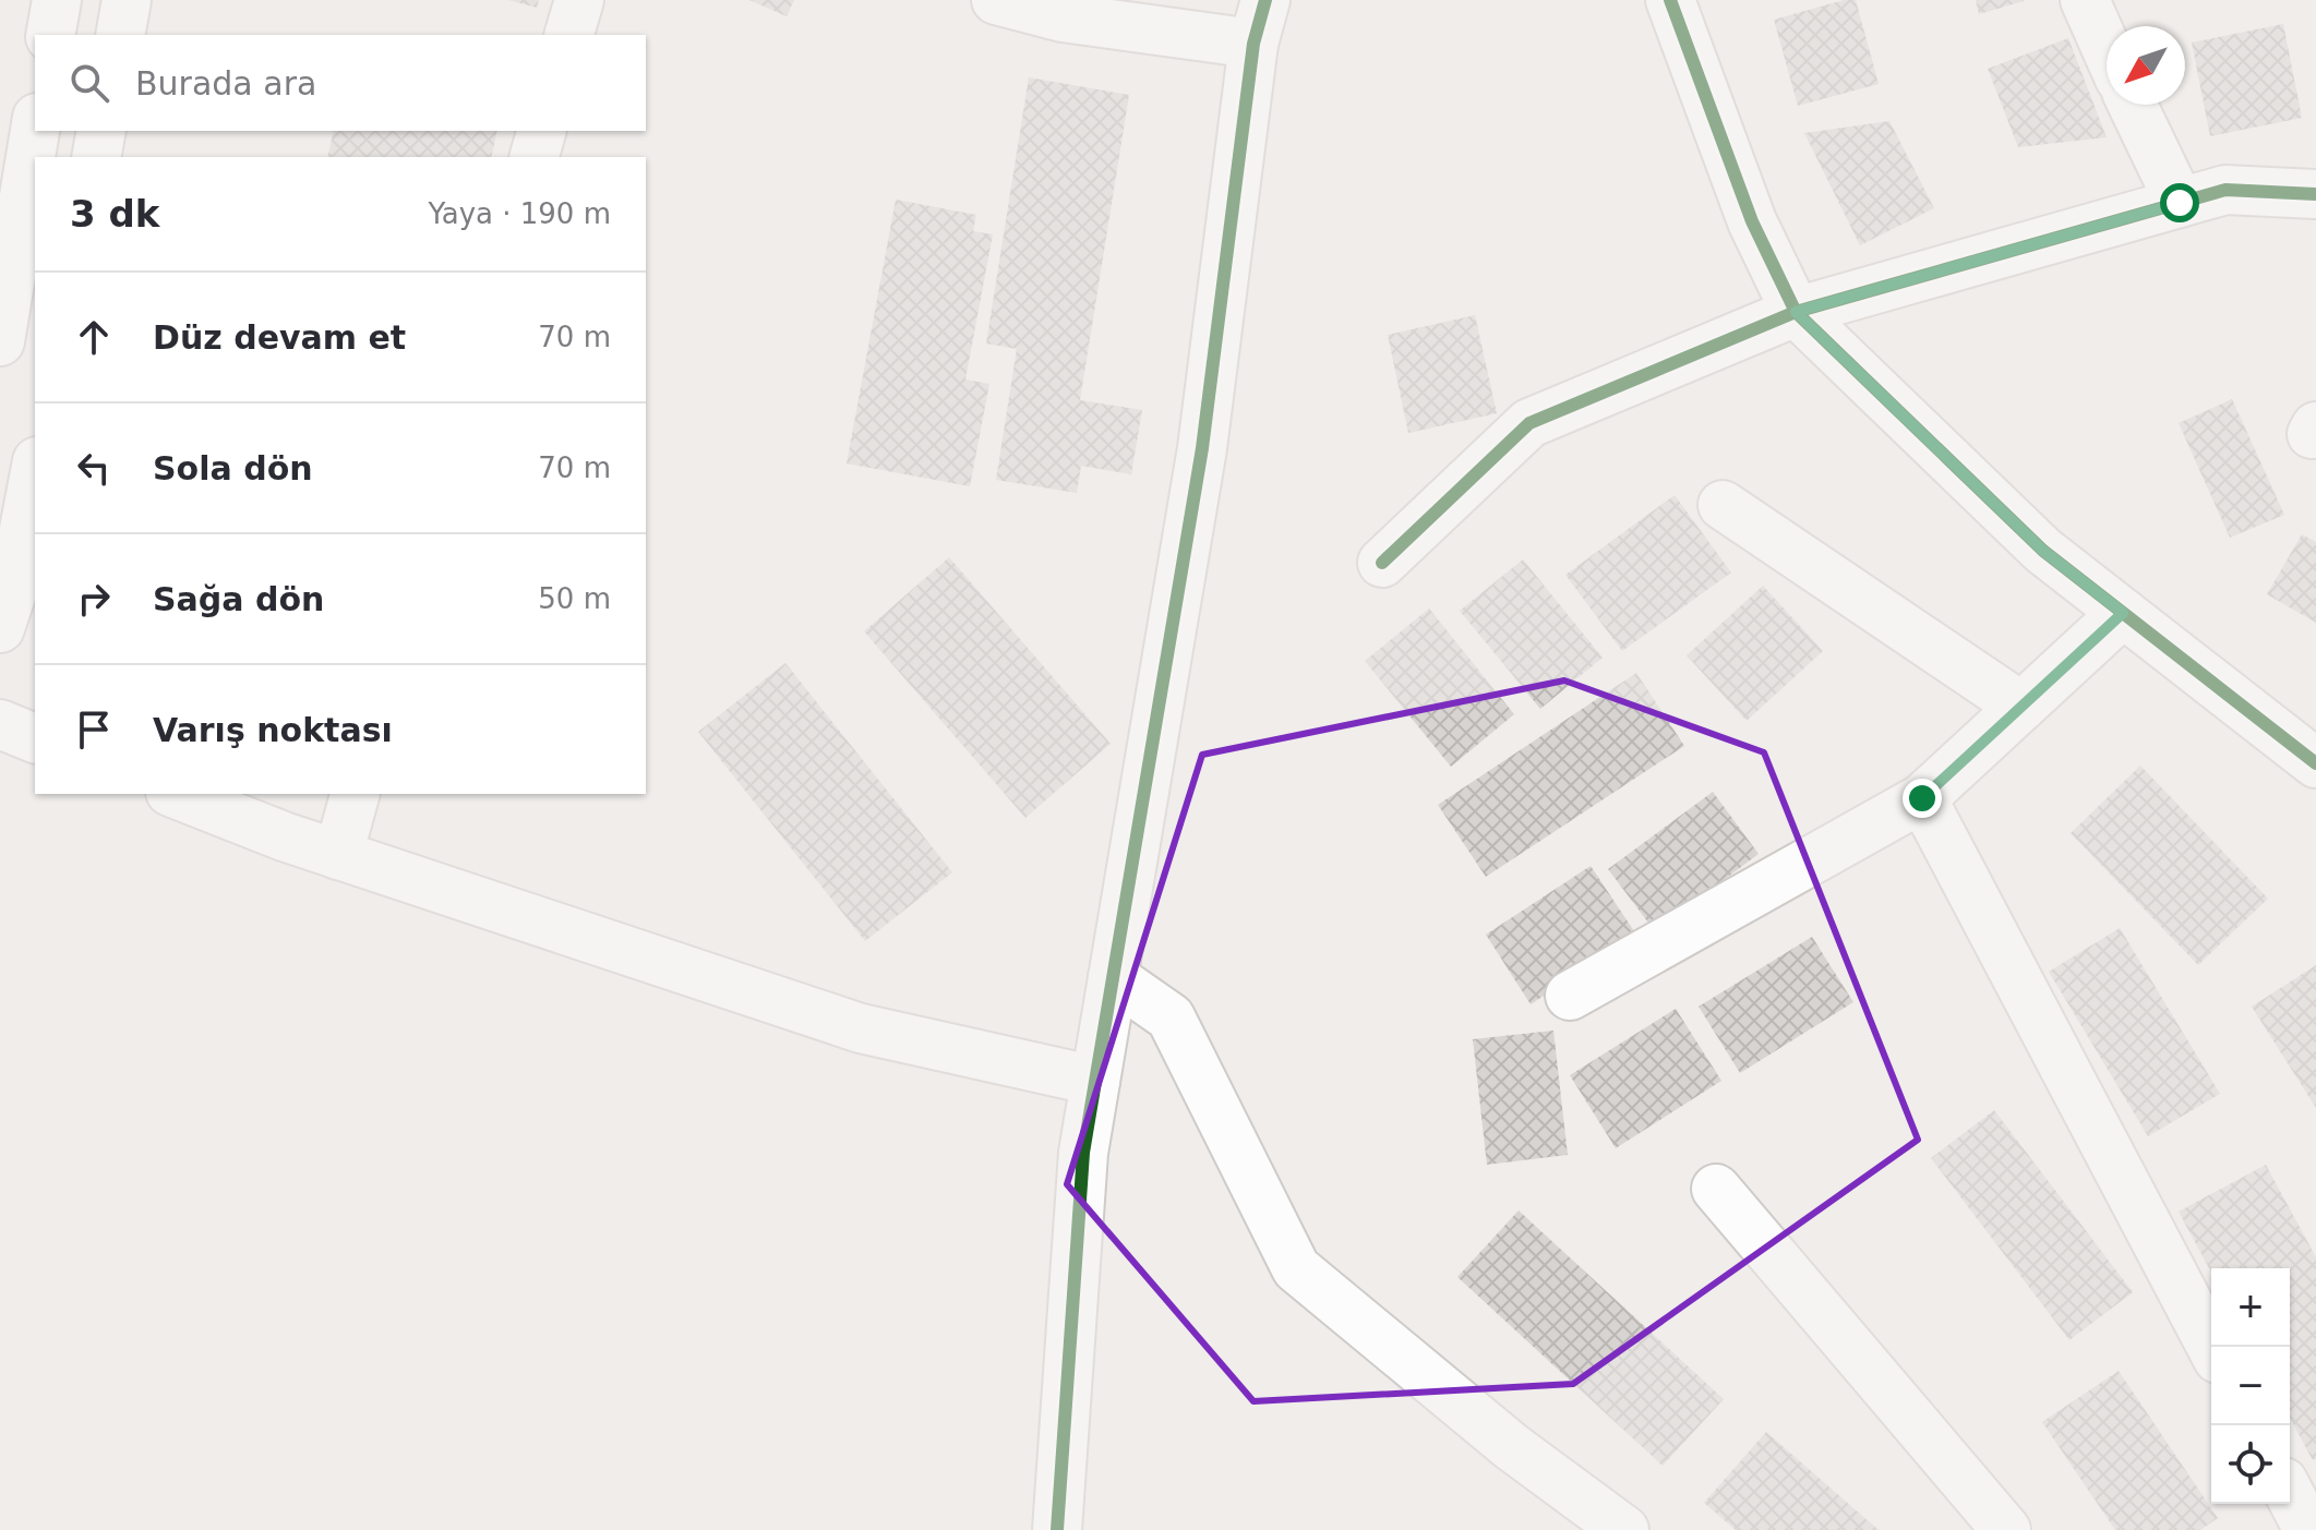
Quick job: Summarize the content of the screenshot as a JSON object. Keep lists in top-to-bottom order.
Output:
{
  "north": "bottom left",
  "page": {
    "search": "Burada ara",
    "heading": ["3 dk", "Yaya · 190 m"],
    "list": [
      ["Düz devam et", "70 m"],
      ["Sola dön", "70 m"],
      ["Sağa dön", "50 m"],
      "Varış noktası"
    ],
    "map_buttons": ["+", "−"]
  }
}
